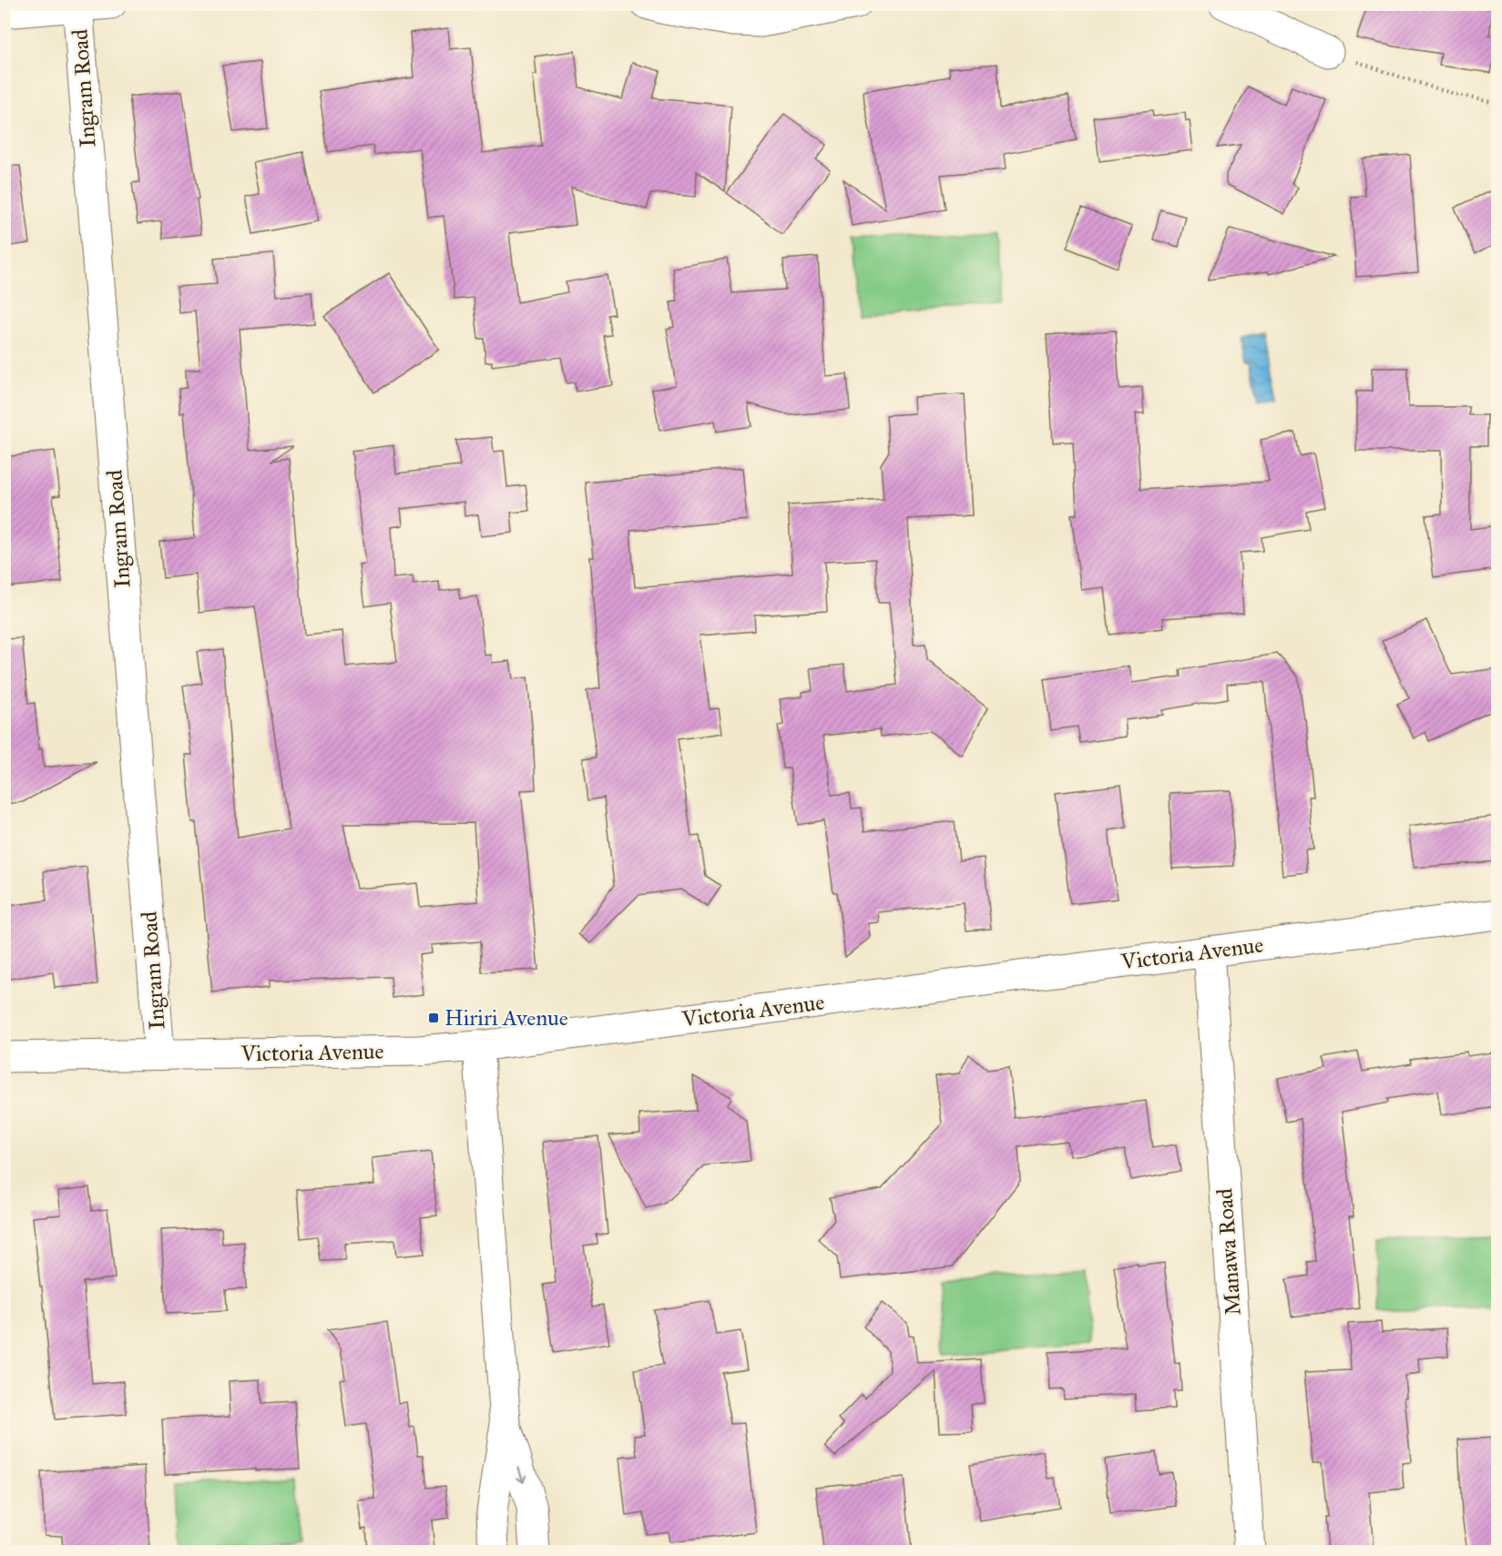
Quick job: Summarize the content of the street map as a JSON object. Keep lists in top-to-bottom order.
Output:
{
  "streets": {
    "street": ["Ingram Road", "Victoria Avenue", "Manawa Road"]
  },
  "crossings": [
    ["Ingram Road", "Victoria Avenue"],
    ["Victoria Avenue", "Manawa Road"]
  ],
  "places": {
    "transit": ["Hiriri Avenue"]
  }
}
